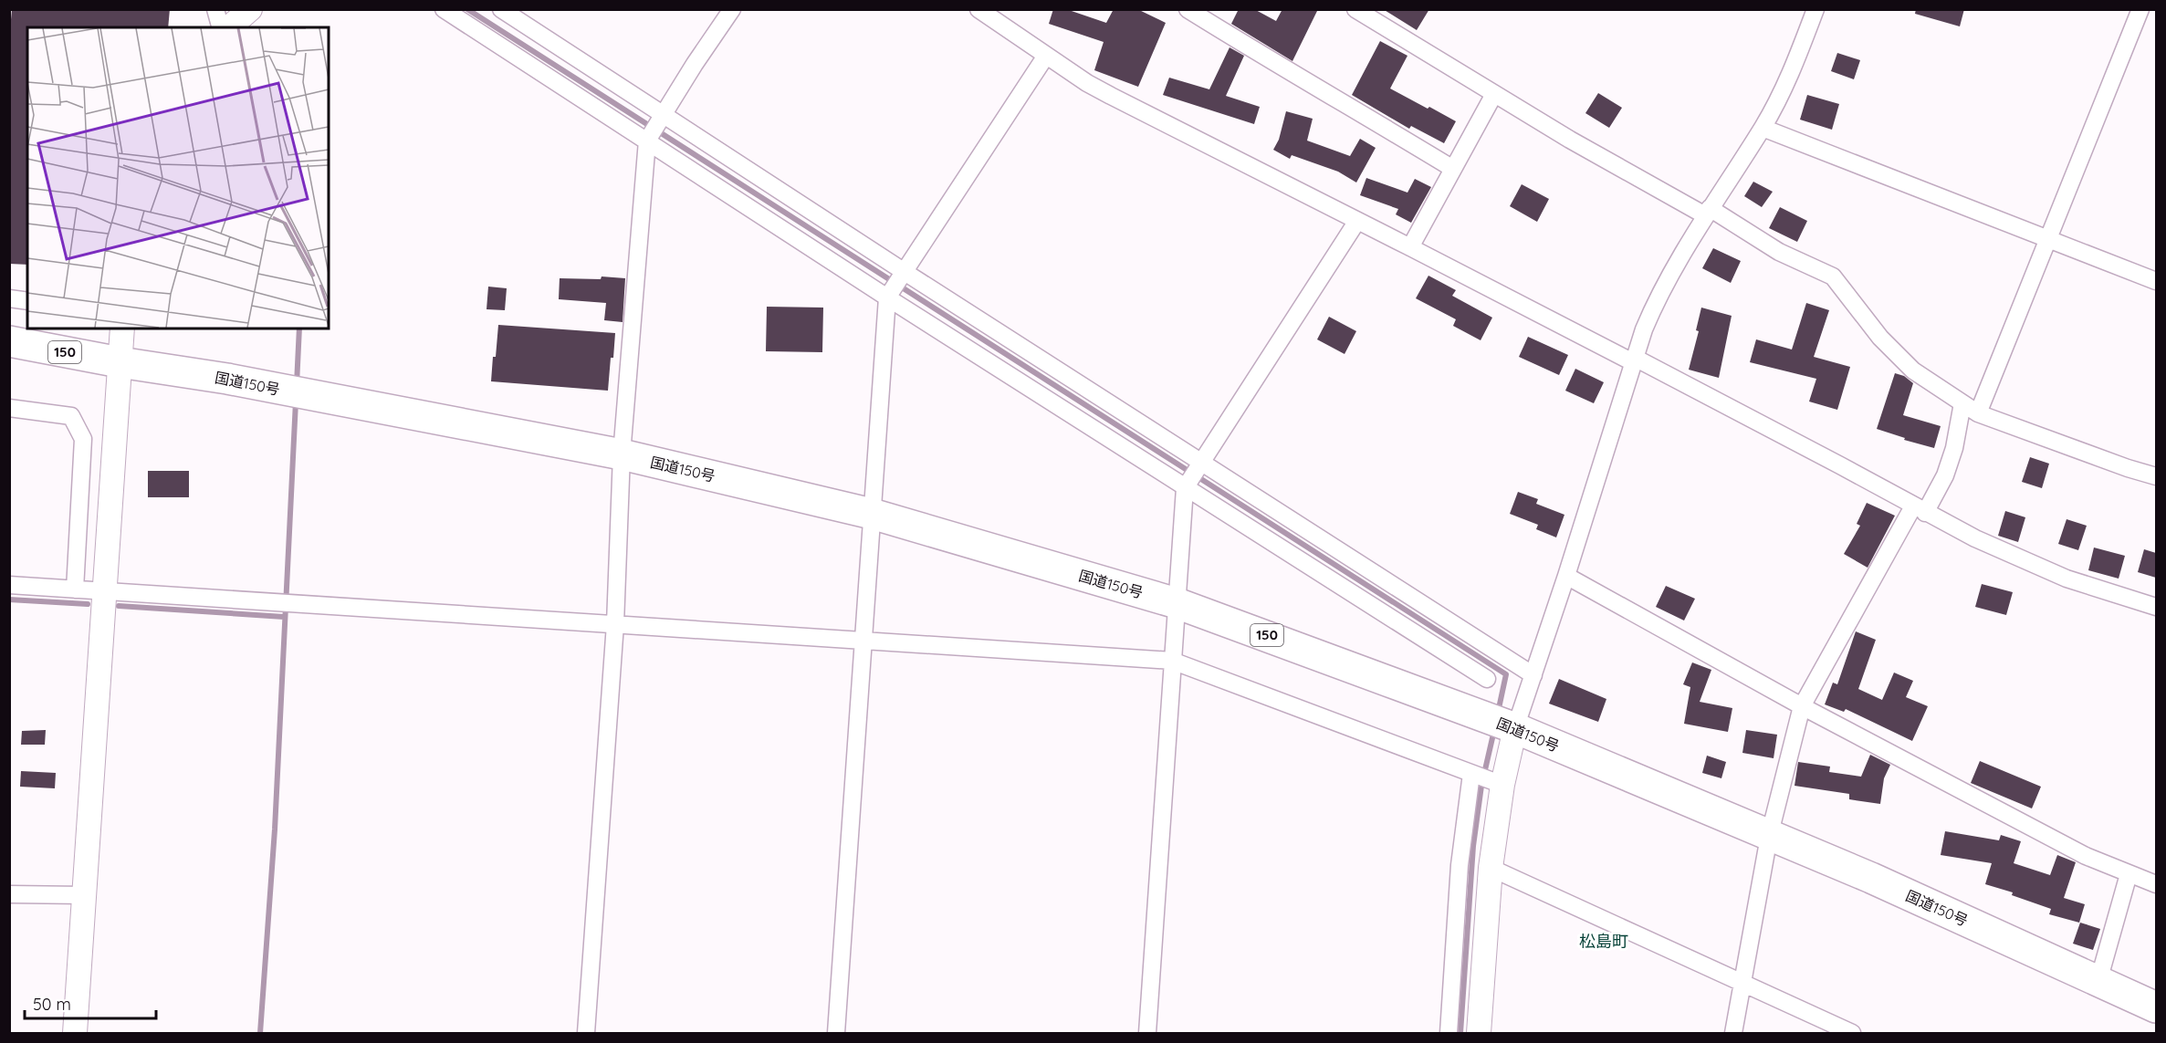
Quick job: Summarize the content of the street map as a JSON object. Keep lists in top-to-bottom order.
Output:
{
  "streets": {
    "highway": ["150", "国道150号"]
  },
  "districts": ["松島町"],
  "scale_bar": "50 m"
}
